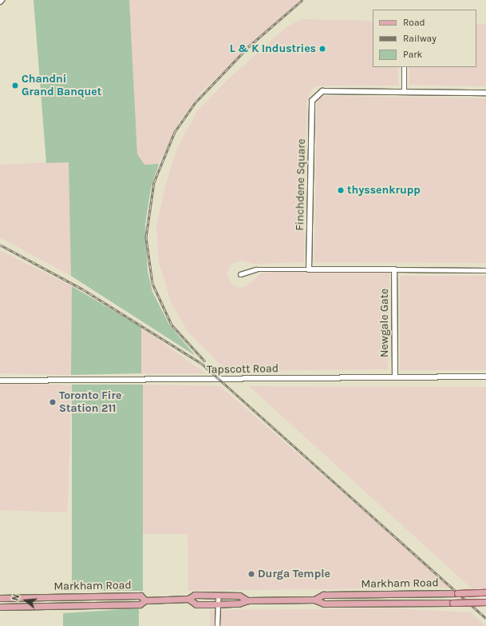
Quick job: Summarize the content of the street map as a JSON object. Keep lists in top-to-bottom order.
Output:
{
  "streets": {
    "main road": ["Markham Road"],
    "street": ["Finchdene Square", "Newgale Gate", "Tapscott Road"]
  },
  "crossings": [
    ["Newgale Gate", "Tapscott Road"]
  ],
  "places": [
    "L & K Industries",
    "Chandni Grand Banquet",
    "thyssenkrupp",
    "Toronto Fire Station 211",
    "Durga Temple"
  ],
  "legend": ["Road", "Railway", "Park"],
  "north": "left"
}
